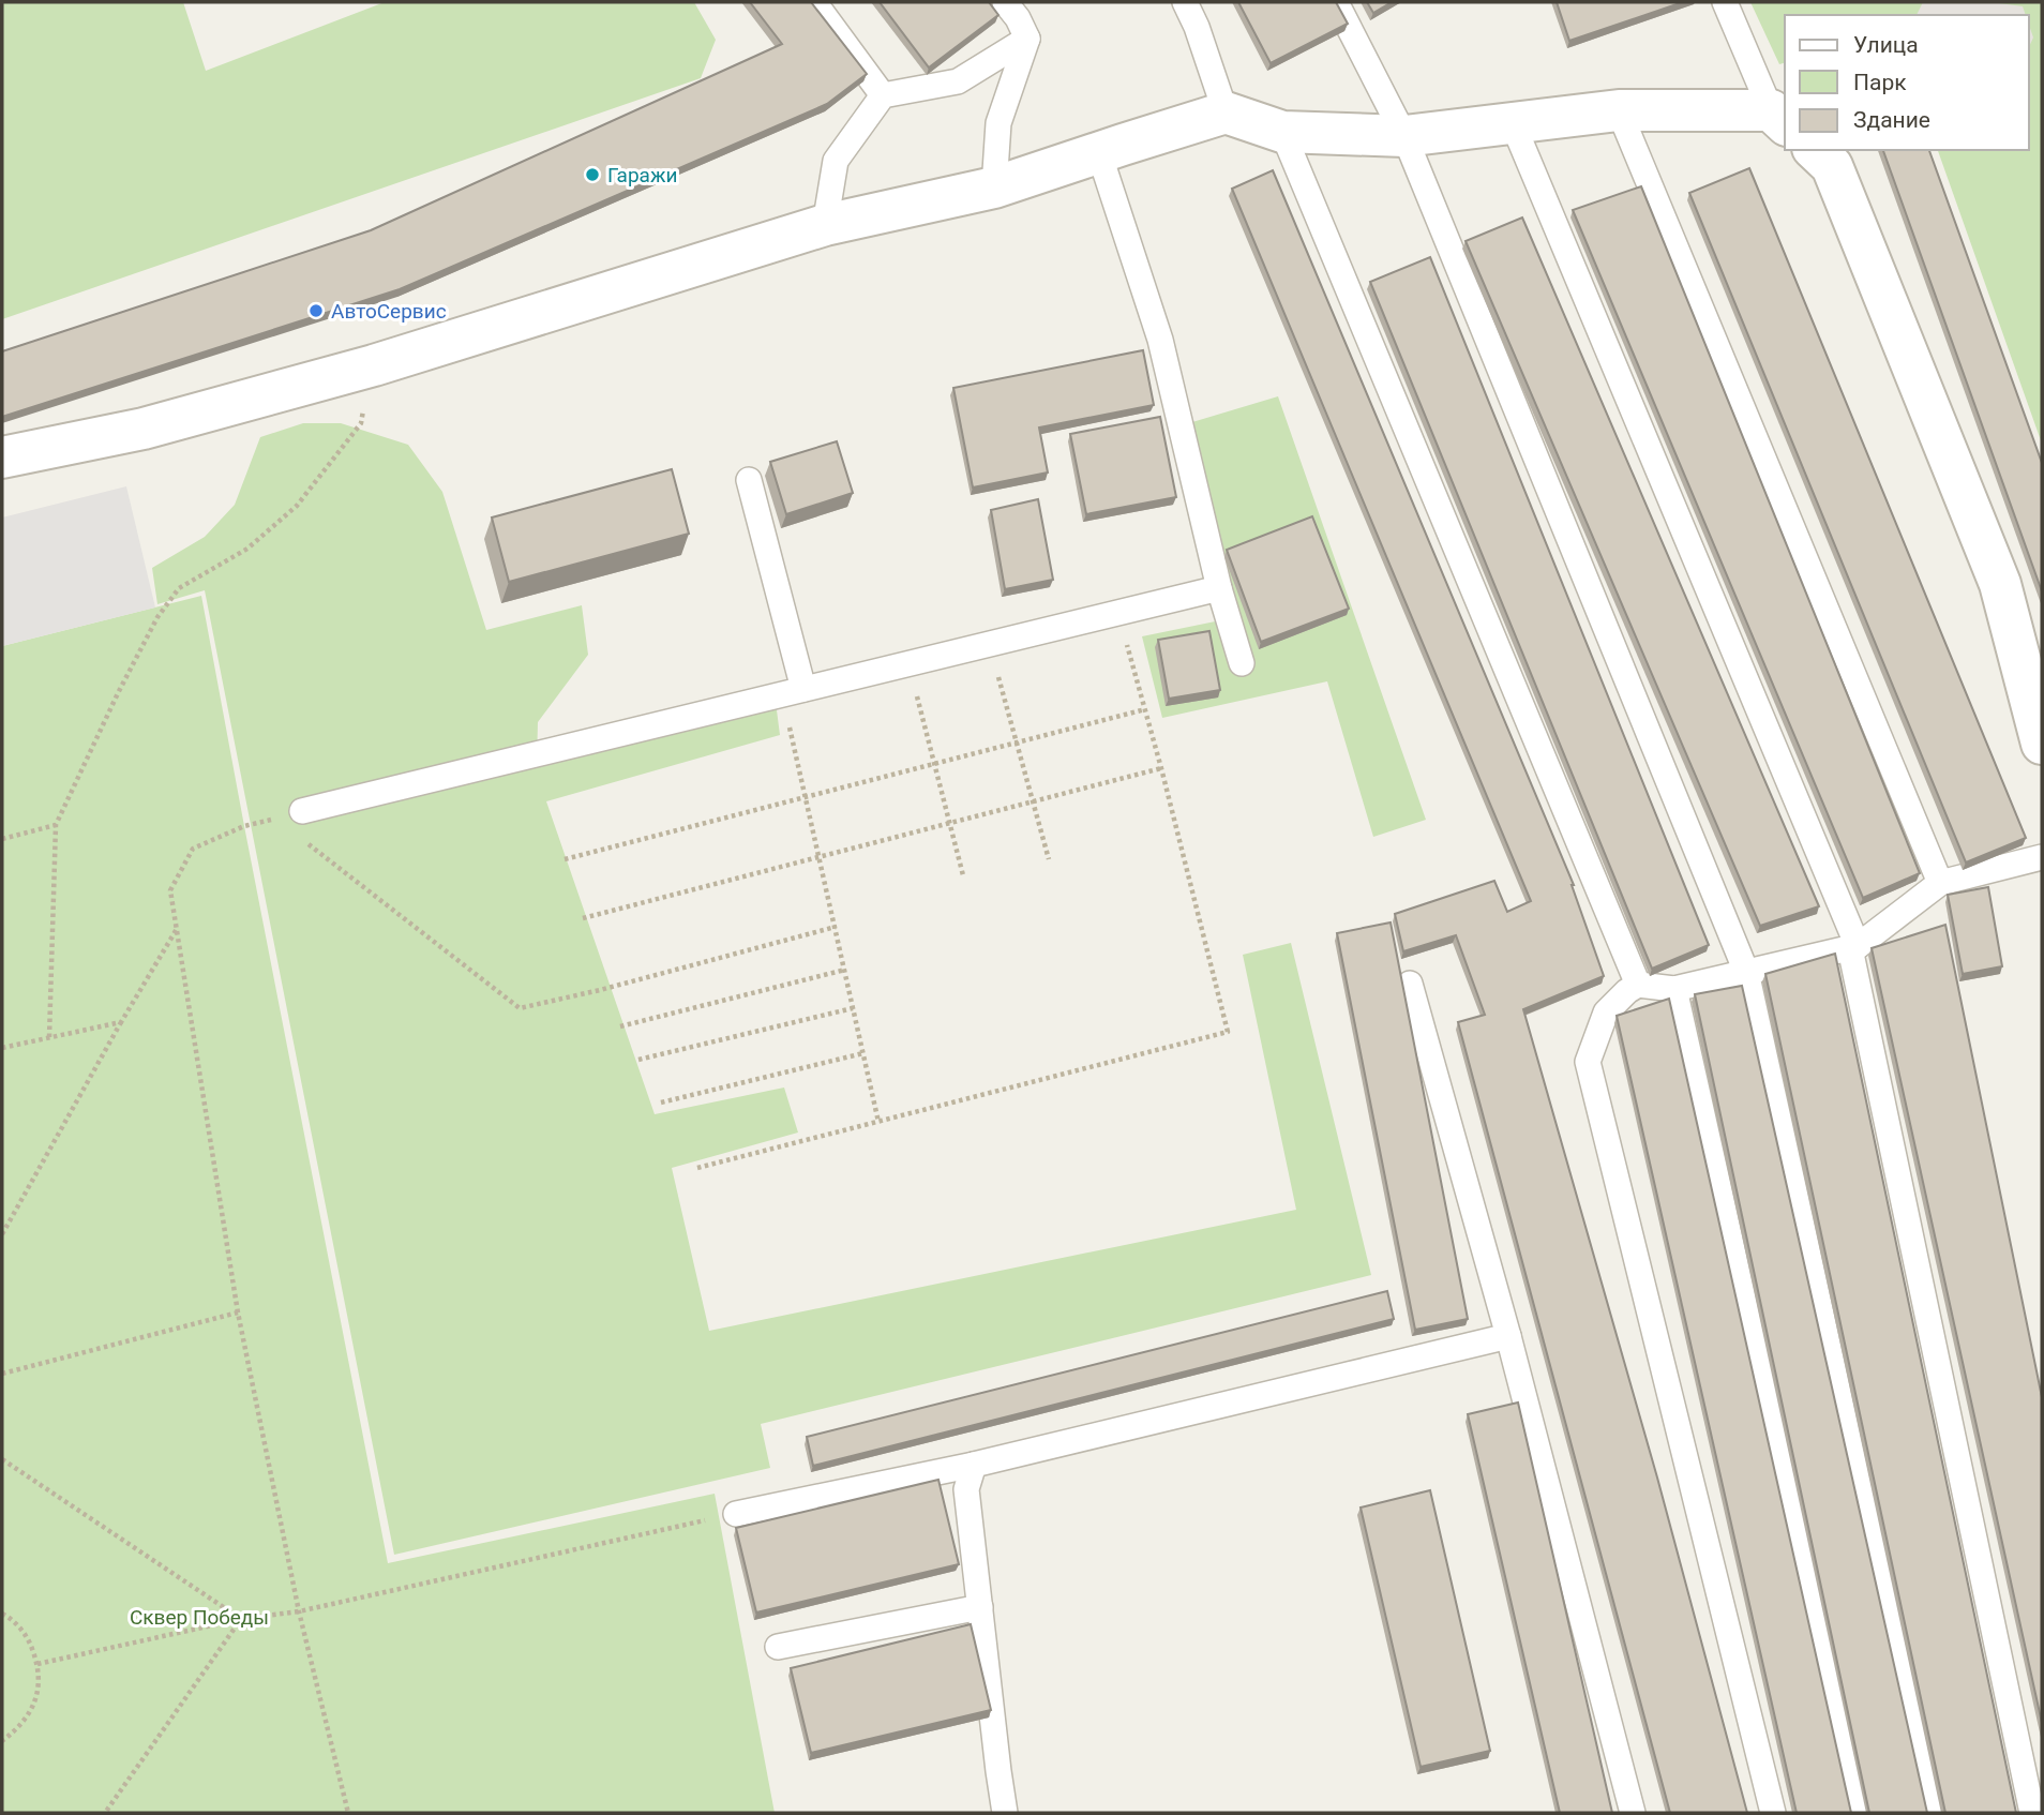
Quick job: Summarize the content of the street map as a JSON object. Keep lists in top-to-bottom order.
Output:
{
  "parks": ["Сквер Победы"],
  "places": ["Гаражи", "АвтоСервис"],
  "legend": ["Улица", "Парк", "Здание"]
}
